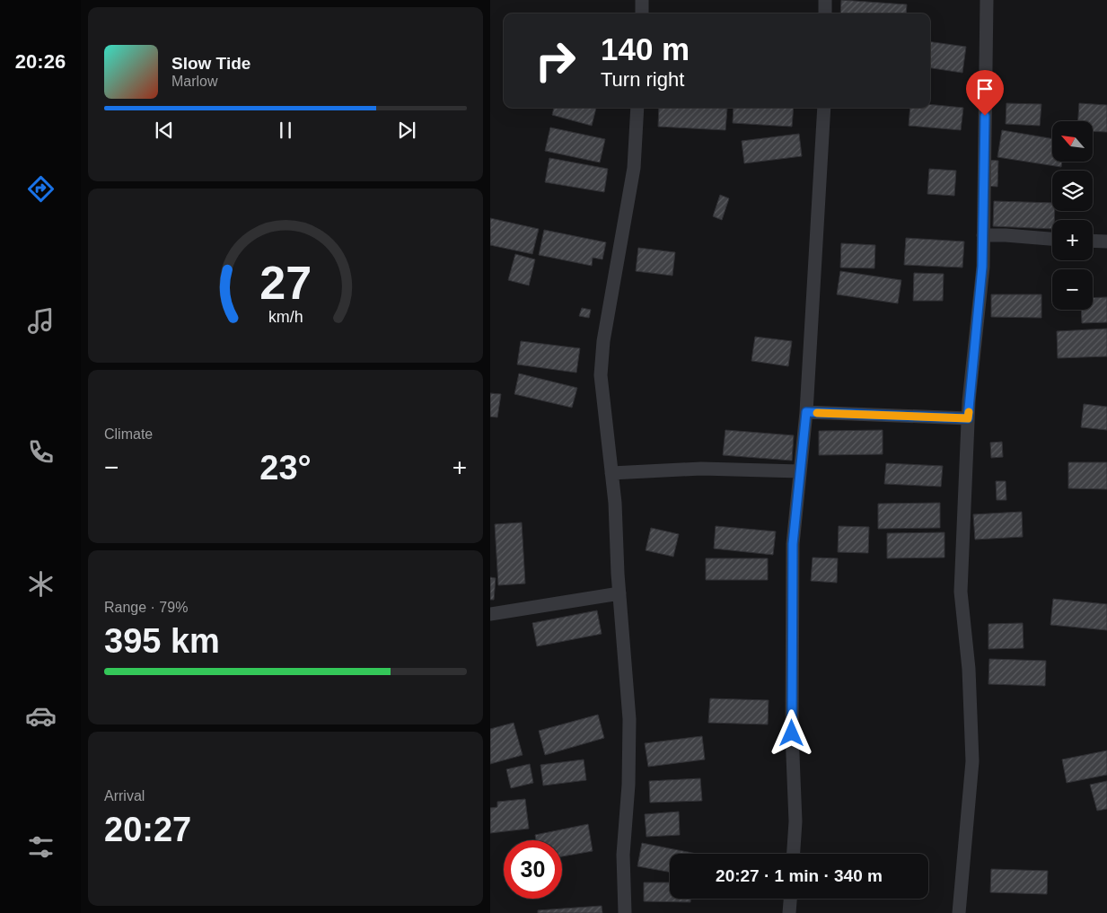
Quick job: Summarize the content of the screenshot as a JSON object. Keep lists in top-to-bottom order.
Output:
{
  "north": "top left",
  "page": {
    "tabs": "20:26",
    "turn": ["140 m", "Turn right"],
    "song": ["Slow Tide", "Marlow"],
    "map_buttons": ["+", "−"],
    "tile": [
      "Climate",
      ["Range · 79%", "395 km"],
      ["Arrival", "20:27"]
    ],
    "heat": ["−", "23°", "+"],
    "limit": "30",
    "trip": "20:27 · 1 min · 340 m",
    "gauge": ["27", "km/h"]
  }
}
